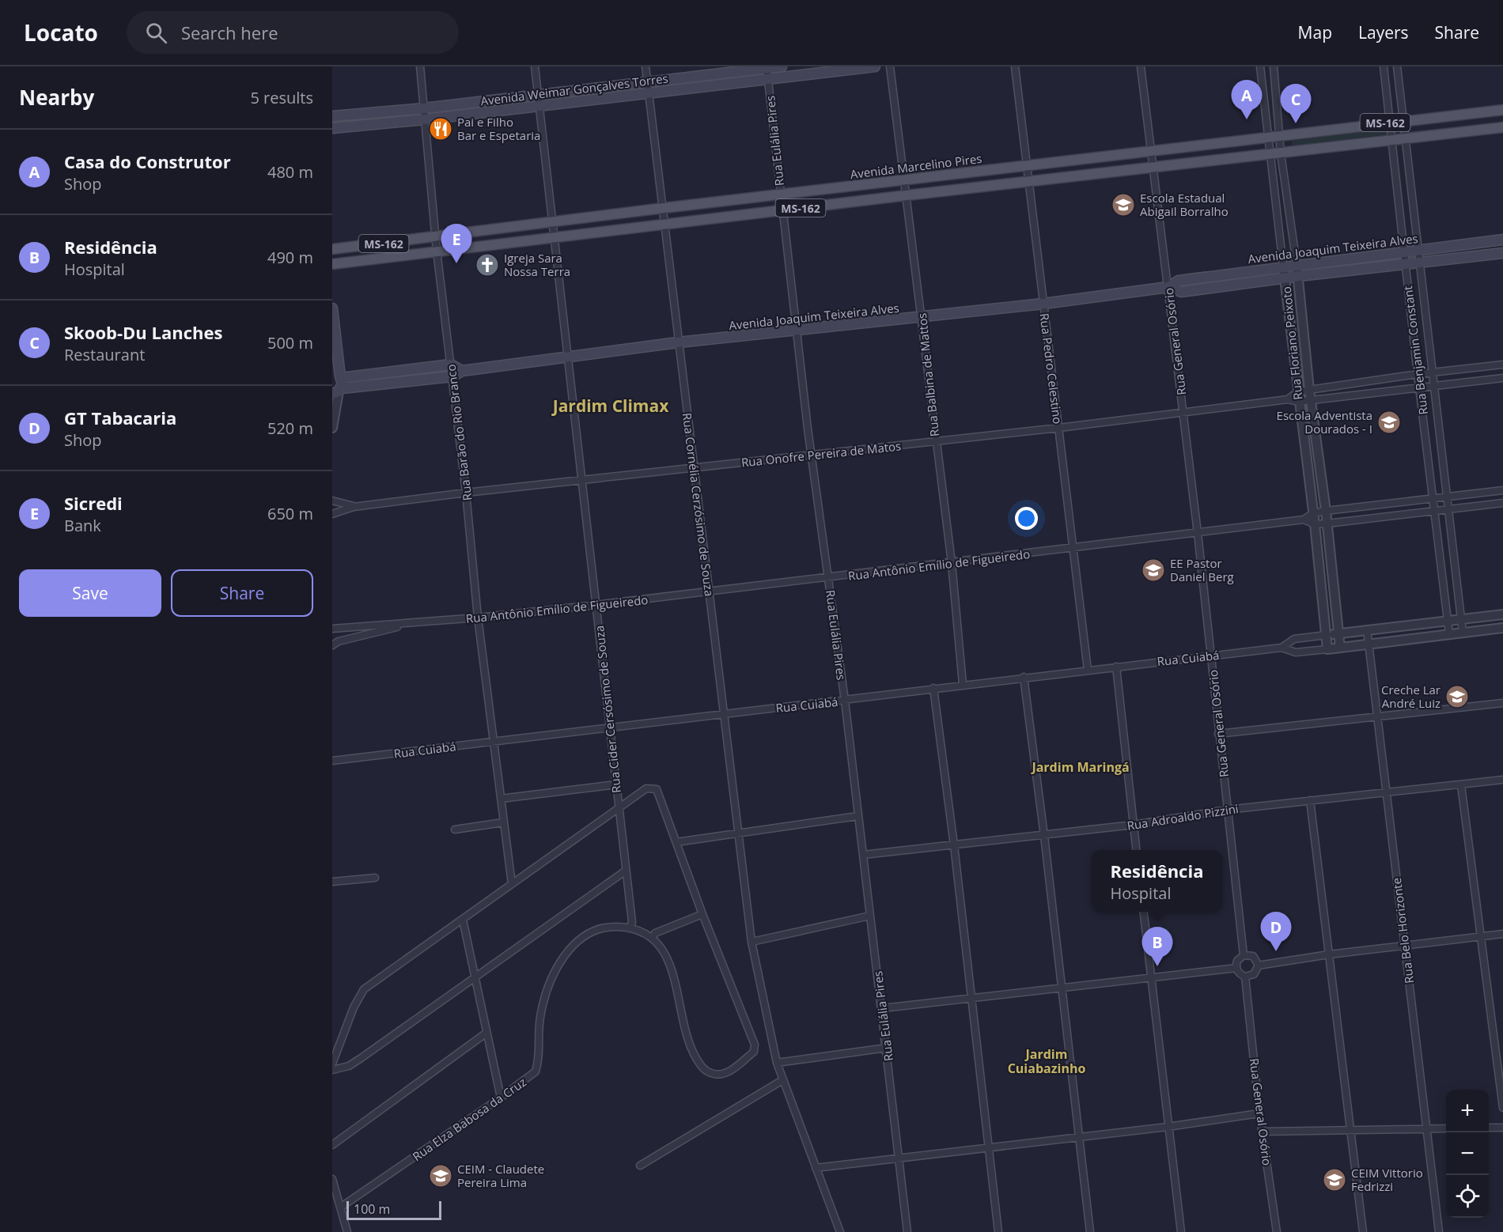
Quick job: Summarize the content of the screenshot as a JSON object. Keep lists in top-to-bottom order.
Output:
{
  "streets": {
    "main road": [
      "Avenida Weimar Gonçalves Torres",
      "MS-162",
      "Avenida Marcelino Pires",
      "Avenida Joaquim Teixeira Alves"
    ],
    "street": [
      "Rua Eulália Pires",
      "Rua General Osório",
      "Rua Floriano Peixoto",
      "Rua Benjamin Constant",
      "Rua Pedro Celestino",
      "Rua Balbina de Mattos",
      "Rua Barão do Rio Branco",
      "Rua Onofre Pereira de Matos",
      "Rua Cornélia Cerzósimo de Souza",
      "Rua Antônio Emílio de Figueiredo",
      "Rua Cuiabá",
      "Rua Cider Cersósimo de Souza",
      "Rua Adroaldo Pizzini",
      "Rua Belo Horizonte",
      "Rua Elza Babosa da Cruz"
    ]
  },
  "crossings": [
    ["Avenida Weimar Gonçalves Torres", "Rua Eulália Pires"],
    ["Avenida Weimar Gonçalves Torres", "Rua Barão do Rio Branco"],
    ["Avenida Weimar Gonçalves Torres", "Rua Cornélia Cerzósimo de Souza"],
    ["Avenida Weimar Gonçalves Torres", "Rua Cider Cersósimo de Souza"],
    ["MS-162", "Rua Eulália Pires"],
    ["MS-162", "Rua General Osório"],
    ["MS-162", "Rua Floriano Peixoto"],
    ["MS-162", "Rua Benjamin Constant"],
    ["MS-162", "Rua Pedro Celestino"],
    ["MS-162", "Rua Balbina de Mattos"],
    ["MS-162", "Rua Barão do Rio Branco"],
    ["MS-162", "Rua Cornélia Cerzósimo de Souza"],
    ["MS-162", "Rua Cider Cersósimo de Souza"],
    ["Rua Eulália Pires", "Avenida Marcelino Pires"],
    ["Rua Eulália Pires", "Avenida Joaquim Teixeira Alves"],
    ["Rua Eulália Pires", "Rua Onofre Pereira de Matos"],
    ["Rua Eulália Pires", "Rua Antônio Emílio de Figueiredo"],
    ["Rua Eulália Pires", "Rua Cuiabá"],
    ["Rua Eulália Pires", "Rua Adroaldo Pizzini"],
    ["Avenida Marcelino Pires", "Rua General Osório"],
    ["Avenida Marcelino Pires", "Rua Floriano Peixoto"],
    ["Avenida Marcelino Pires", "Rua Benjamin Constant"],
    ["Avenida Marcelino Pires", "Rua Pedro Celestino"],
    ["Avenida Marcelino Pires", "Rua Balbina de Mattos"],
    ["Avenida Marcelino Pires", "Rua Barão do Rio Branco"],
    ["Avenida Marcelino Pires", "Rua Cornélia Cerzósimo de Souza"],
    ["Avenida Marcelino Pires", "Rua Cider Cersósimo de Souza"],
    ["Avenida Joaquim Teixeira Alves", "Rua General Osório"],
    ["Avenida Joaquim Teixeira Alves", "Rua Floriano Peixoto"],
    ["Avenida Joaquim Teixeira Alves", "Rua Benjamin Constant"],
    ["Avenida Joaquim Teixeira Alves", "Rua Pedro Celestino"],
    ["Avenida Joaquim Teixeira Alves", "Rua Balbina de Mattos"],
    ["Avenida Joaquim Teixeira Alves", "Rua Barão do Rio Branco"],
    ["Avenida Joaquim Teixeira Alves", "Rua Cornélia Cerzósimo de Souza"],
    ["Avenida Joaquim Teixeira Alves", "Rua Cider Cersósimo de Souza"],
    ["Rua General Osório", "Rua Onofre Pereira de Matos"],
    ["Rua General Osório", "Rua Antônio Emílio de Figueiredo"],
    ["Rua General Osório", "Rua Cuiabá"],
    ["Rua General Osório", "Rua Adroaldo Pizzini"],
    ["Rua Floriano Peixoto", "Rua Onofre Pereira de Matos"],
    ["Rua Floriano Peixoto", "Rua Antônio Emílio de Figueiredo"],
    ["Rua Floriano Peixoto", "Rua Cuiabá"],
    ["Rua Benjamin Constant", "Rua Onofre Pereira de Matos"],
    ["Rua Benjamin Constant", "Rua Antônio Emílio de Figueiredo"],
    ["Rua Benjamin Constant", "Rua Cuiabá"],
    ["Rua Pedro Celestino", "Rua Onofre Pereira de Matos"],
    ["Rua Pedro Celestino", "Rua Antônio Emílio de Figueiredo"],
    ["Rua Pedro Celestino", "Rua Cuiabá"],
    ["Rua Balbina de Mattos", "Rua Onofre Pereira de Matos"],
    ["Rua Balbina de Mattos", "Rua Antônio Emílio de Figueiredo"],
    ["Rua Balbina de Mattos", "Rua Cuiabá"],
    ["Rua Barão do Rio Branco", "Rua Onofre Pereira de Matos"],
    ["Rua Barão do Rio Branco", "Rua Antônio Emílio de Figueiredo"],
    ["Rua Barão do Rio Branco", "Rua Cuiabá"],
    ["Rua Onofre Pereira de Matos", "Rua Cornélia Cerzósimo de Souza"],
    ["Rua Onofre Pereira de Matos", "Rua Cider Cersósimo de Souza"],
    ["Rua Cornélia Cerzósimo de Souza", "Rua Antônio Emílio de Figueiredo"],
    ["Rua Cornélia Cerzósimo de Souza", "Rua Cuiabá"],
    ["Rua Antônio Emílio de Figueiredo", "Rua Cider Cersósimo de Souza"],
    ["Rua Cuiabá", "Rua Cider Cersósimo de Souza"],
    ["Rua Cuiabá", "Rua Belo Horizonte"],
    ["Rua Cider Cersósimo de Souza", "Rua Elza Babosa da Cruz"],
    ["Rua Adroaldo Pizzini", "Rua Belo Horizonte"]
  ],
  "districts": ["Jardim Climax", "Jardim Maringá", "Jardim Cuiabazinho"],
  "places": {
    "restaurant": ["Pai e Filho Bar e Espetaria"],
    "school or university": [
      "Escola Estadual Abigail Borralho",
      "Escola Adventista Dourados - I",
      "EE Pastor Daniel Berg",
      "Creche Lar André Luiz",
      "CEIM - Claudete Pereira Lima",
      "CEIM Vittorio Fedrizzi"
    ],
    "church": ["Igreja Sara Nossa Terra"]
  },
  "scale_bar": "100 m",
  "page": {
    "header": "Locato",
    "search": "Search here",
    "nav": ["Map", "Layers", "Share"],
    "heading": ["Nearby", "5 results"],
    "pins": [
      "A",
      "C",
      "E",
      "D",
      "B"
    ],
    "list": [
      {
        "mark": "A",
        "name": "Casa do Construtor",
        "note": "Shop",
        "value": "480 m"
      },
      {
        "mark": "B",
        "name": "Residência",
        "note": "Hospital",
        "value": "490 m"
      },
      {
        "mark": "C",
        "name": "Skoob-Du Lanches",
        "note": "Restaurant",
        "value": "500 m"
      },
      {
        "mark": "D",
        "name": "GT Tabacaria",
        "note": "Shop",
        "value": "520 m"
      },
      {
        "mark": "E",
        "name": "Sicredi",
        "note": "Bank",
        "value": "650 m"
      }
    ],
    "buttons": ["Save", "Share"],
    "popup": ["Residência", "Hospital"],
    "map_buttons": ["+", "−"],
    "scale": "100 m"
  }
}
